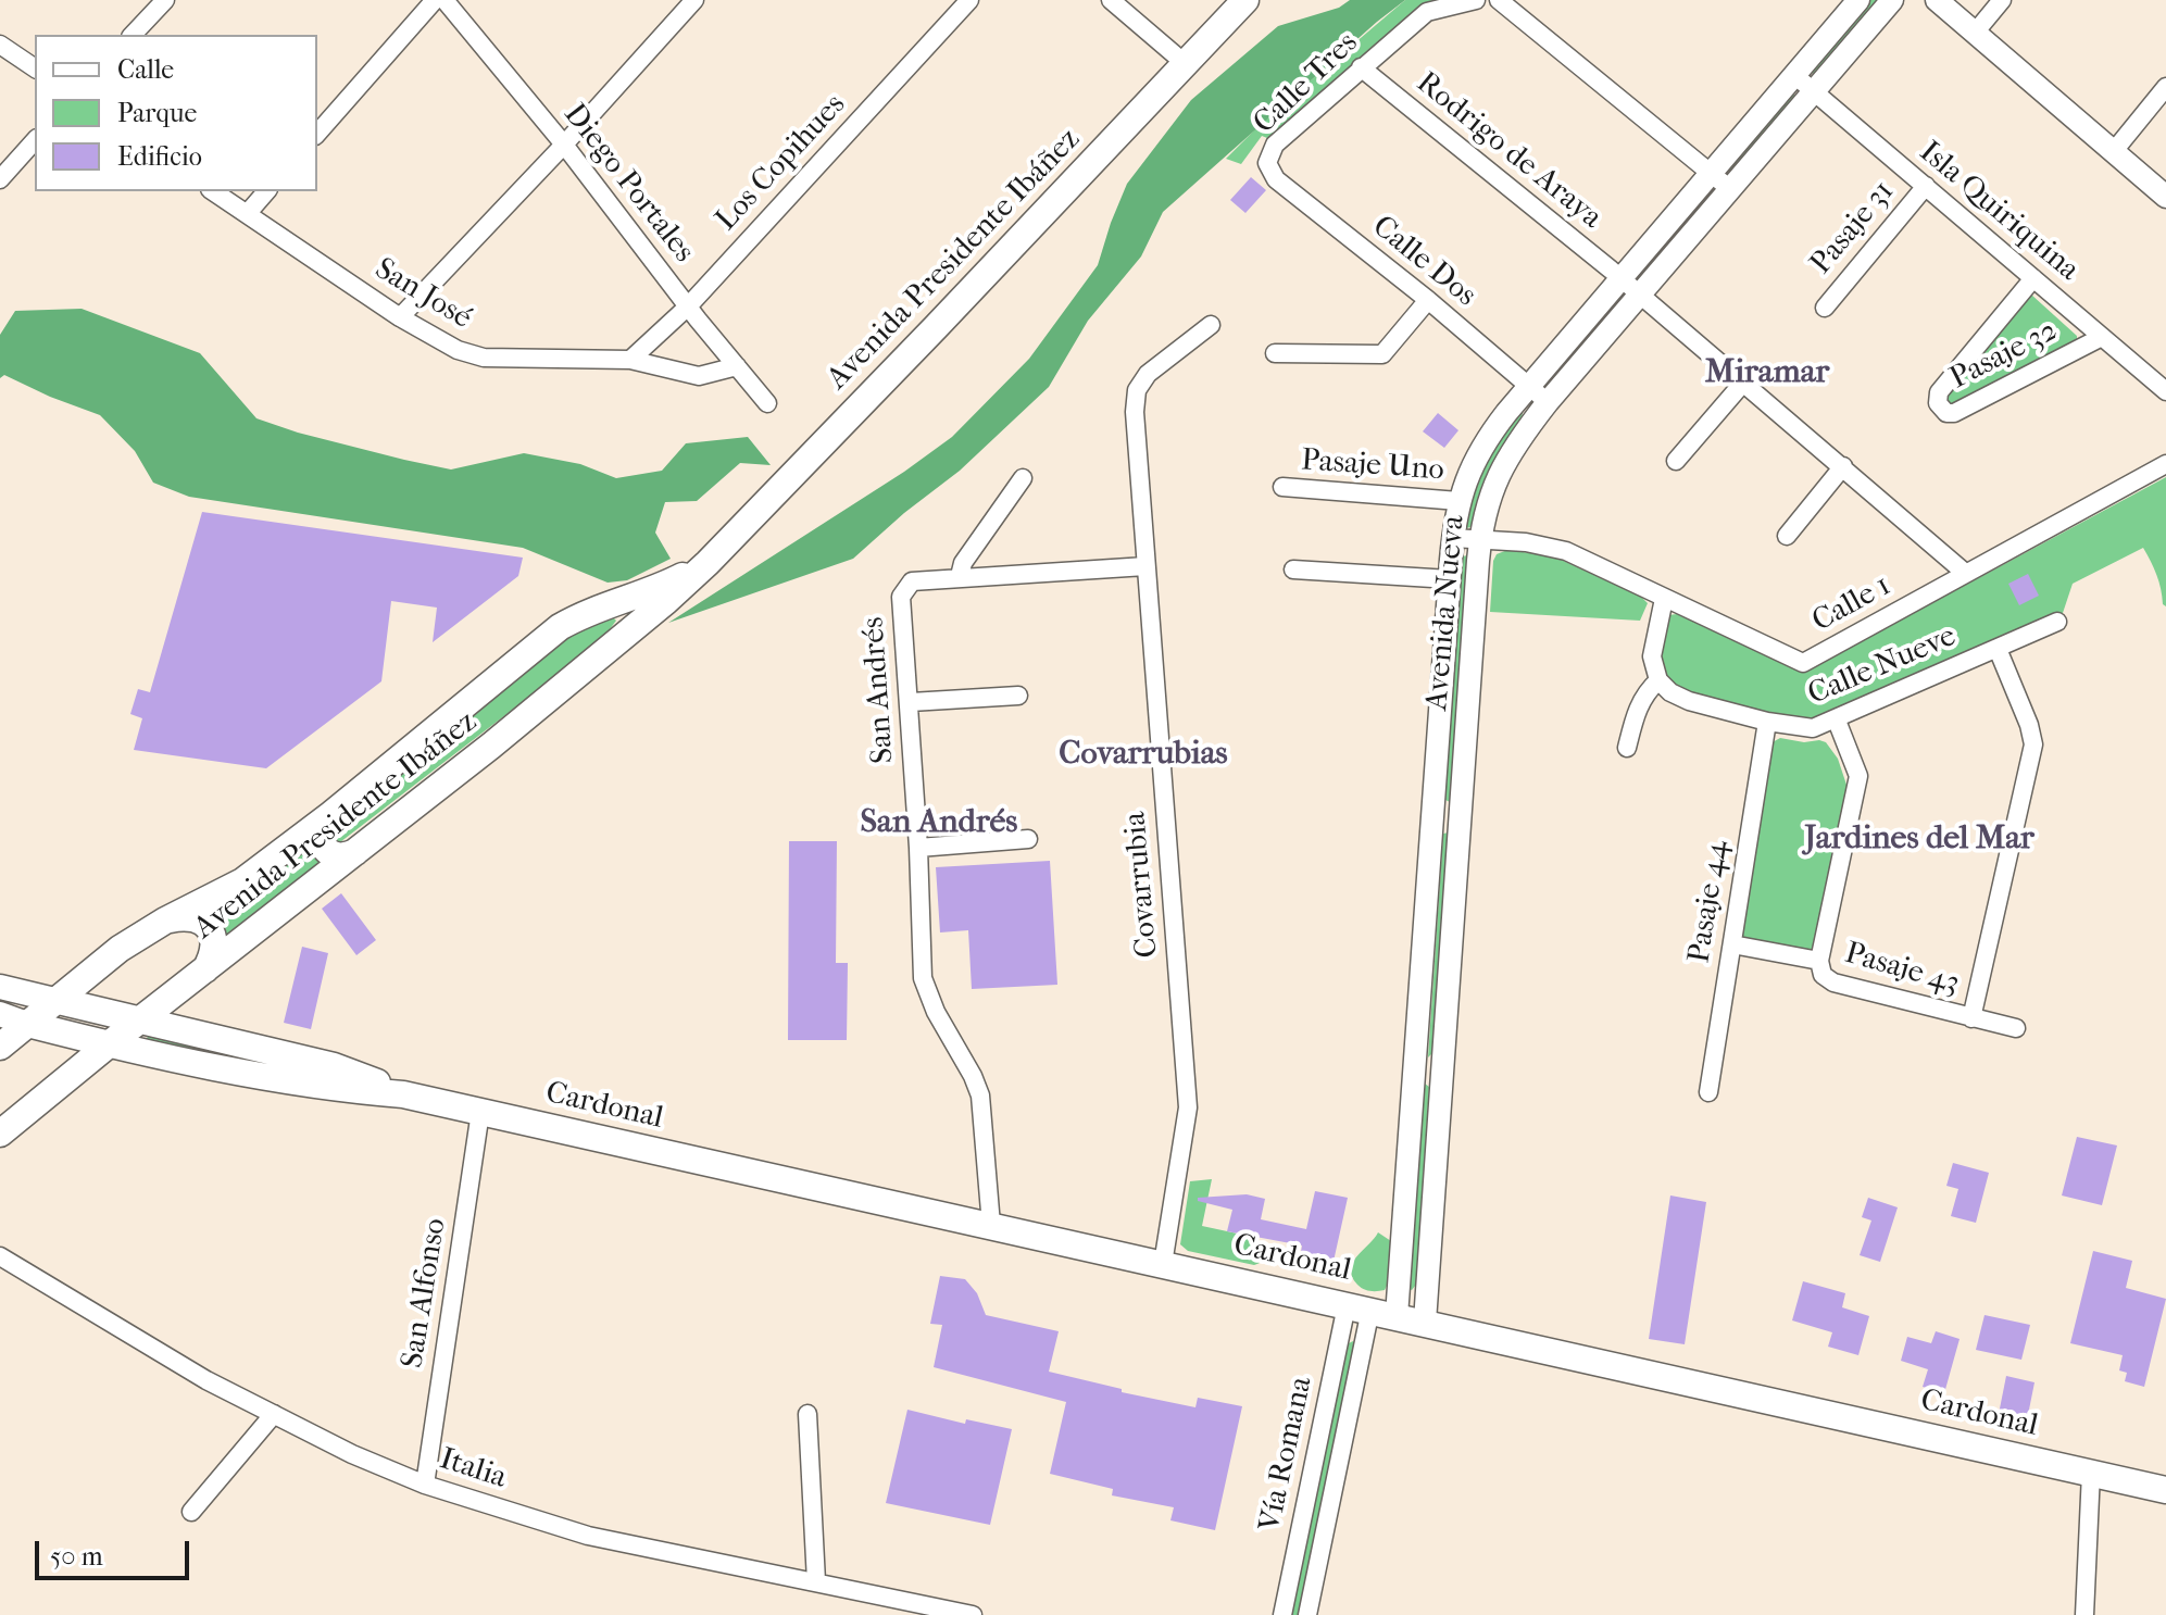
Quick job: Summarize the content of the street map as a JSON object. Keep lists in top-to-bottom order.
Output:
{
  "streets": {
    "main road": ["Avenida Presidente Ibáñez", "Cardonal"],
    "street": [
      "Calle Tres",
      "Rodrigo de Araya",
      "Los Copihues",
      "Diego Portales",
      "Isla Quiriquina",
      "Pasaje 31",
      "Calle Dos",
      "San José",
      "Pasaje 32",
      "Pasaje Uno",
      "Calle 1",
      "Avenida Nueva",
      "Calle Nueve",
      "San Andrés",
      "Covarrubia",
      "Pasaje 44",
      "Pasaje 43",
      "San Alfonso",
      "Vía Romana",
      "Italia"
    ]
  },
  "crossings": [
    ["Calle Tres", "Rodrigo de Araya"],
    ["Calle Tres", "Calle Dos"],
    ["Rodrigo de Araya", "Calle 1"],
    ["Rodrigo de Araya", "Avenida Nueva"],
    ["Los Copihues", "Diego Portales"],
    ["Los Copihues", "San José"],
    ["Diego Portales", "San José"],
    ["Isla Quiriquina", "Pasaje 31"],
    ["Isla Quiriquina", "Pasaje 32"],
    ["Isla Quiriquina", "Avenida Nueva"],
    ["Avenida Presidente Ibáñez", "Cardonal"],
    ["Calle Dos", "Avenida Nueva"],
    ["Pasaje Uno", "Avenida Nueva"],
    ["Calle 1", "Avenida Nueva"],
    ["Avenida Nueva", "Cardonal"],
    ["Avenida Nueva", "Vía Romana"],
    ["Calle Nueve", "Pasaje 44"],
    ["San Andrés", "Covarrubia"],
    ["San Andrés", "Cardonal"],
    ["Covarrubia", "Cardonal"],
    ["Pasaje 44", "Pasaje 43"],
    ["Cardonal", "San Alfonso"],
    ["Cardonal", "Vía Romana"],
    ["San Alfonso", "Italia"]
  ],
  "districts": [
    "Miramar",
    "Covarrubias",
    "San Andrés",
    "Jardines del Mar"
  ],
  "legend": ["Calle", "Parque", "Edificio"],
  "scale_bar": "50 m"
}
